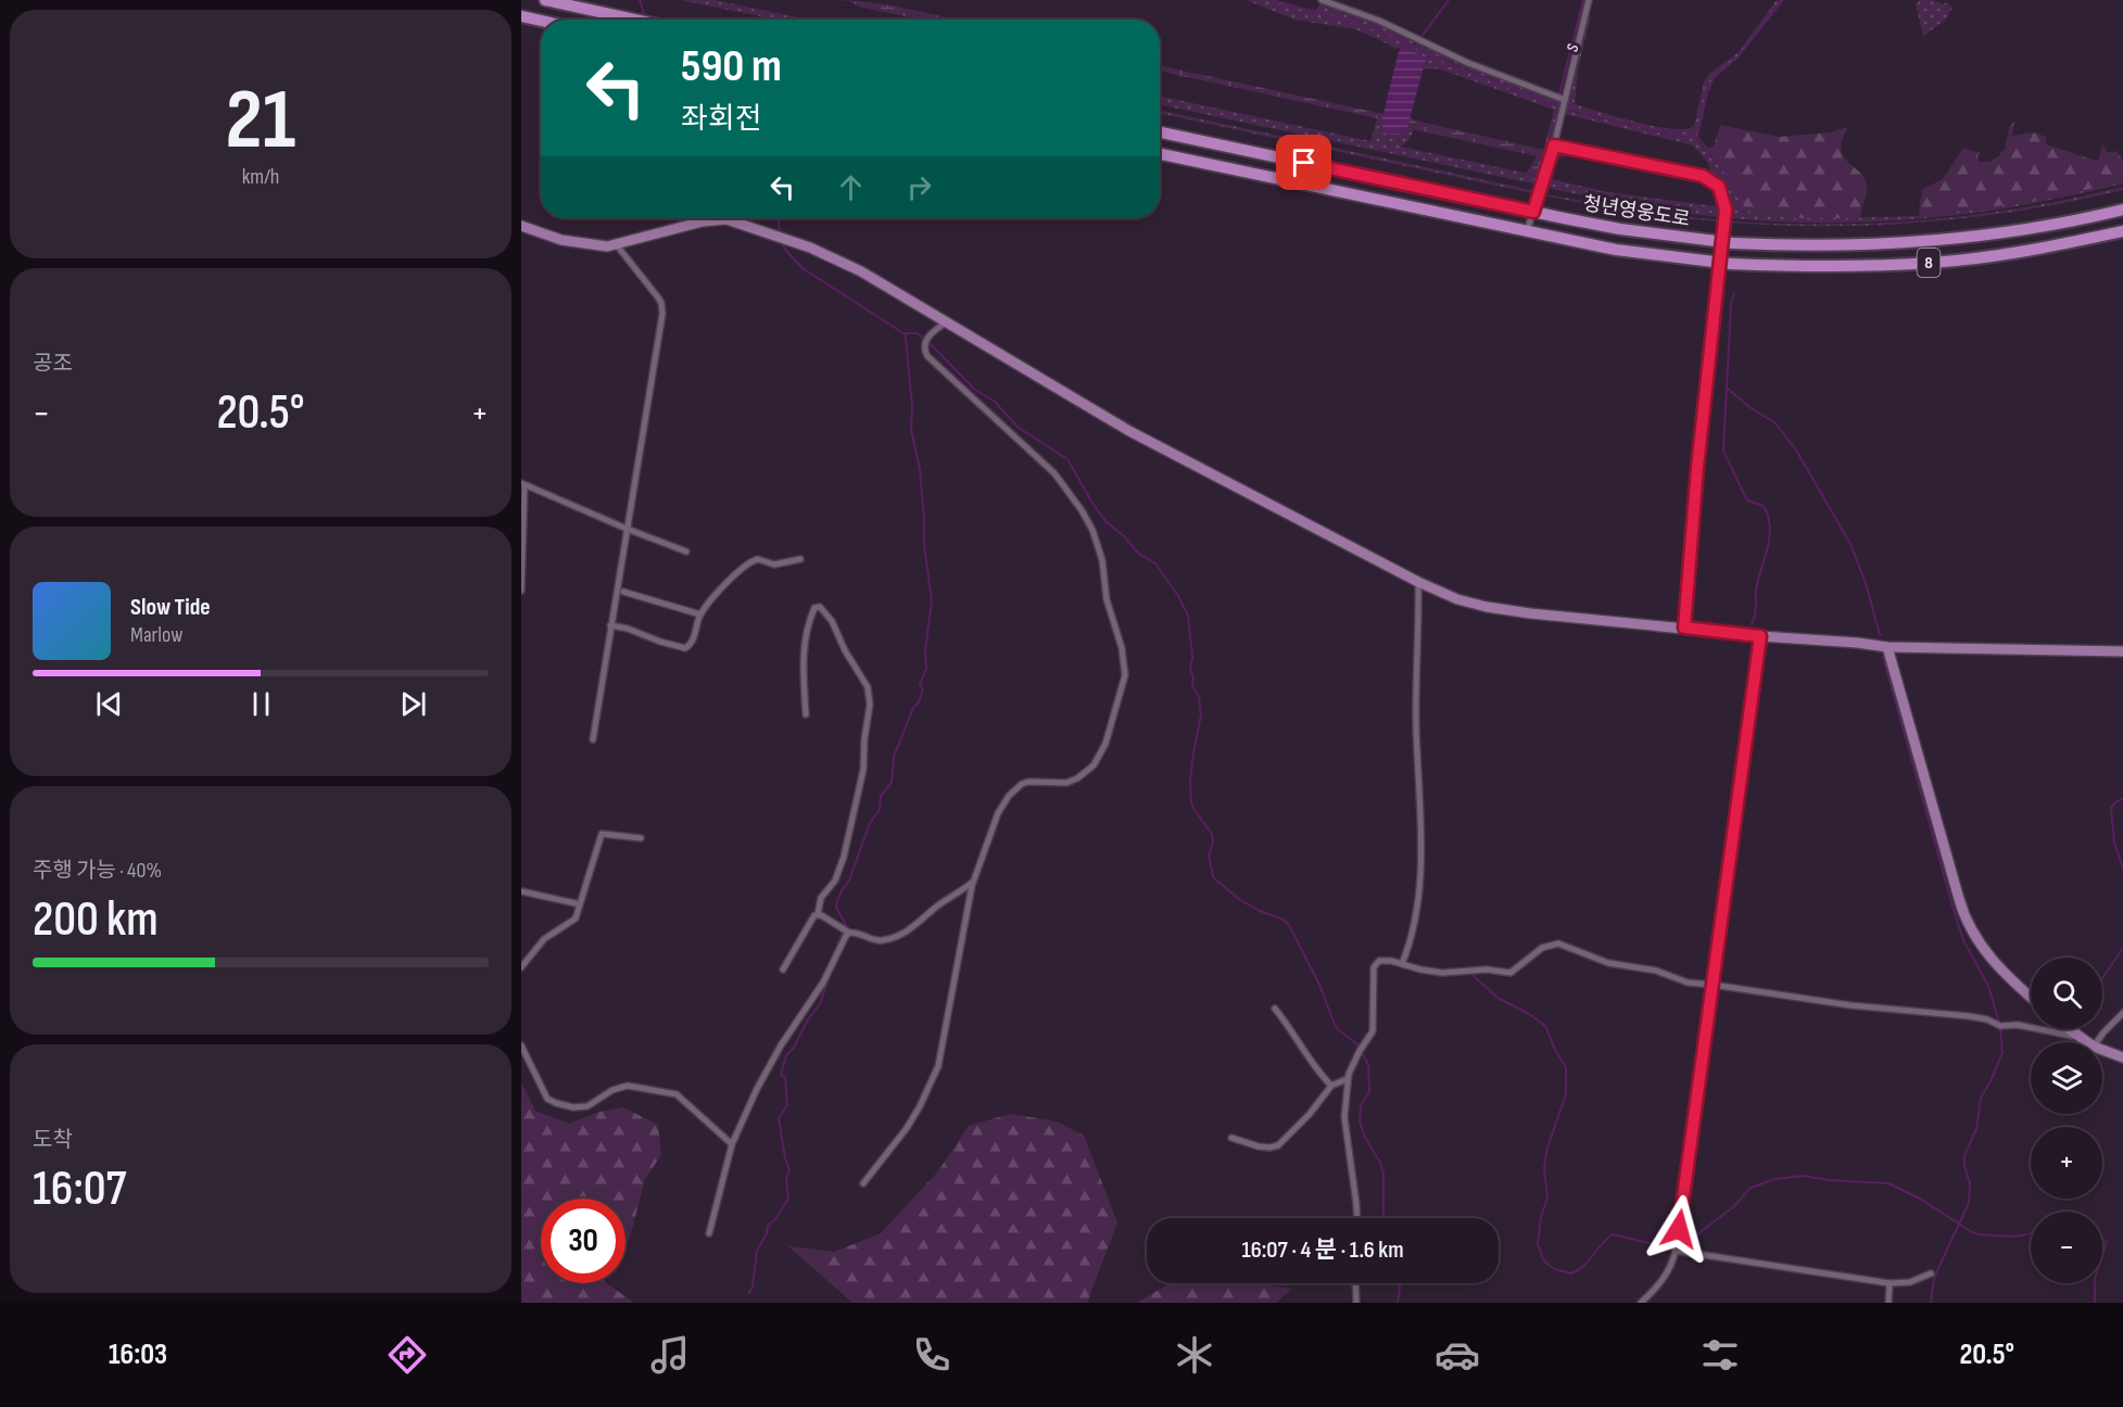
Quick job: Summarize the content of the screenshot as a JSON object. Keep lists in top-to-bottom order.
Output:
{
  "streets": {
    "highway": ["청년영웅도로", "8"]
  },
  "water": ["s"],
  "page": {
    "tile": [
      ["21", "km/h"],
      "공조",
      ["주행 가능 · 40%", "200 km"],
      ["도착", "16:07"]
    ],
    "turn": ["590 m", "좌회전"],
    "heat": ["−", "20.5°", "+"],
    "song": ["Slow Tide", "Marlow"],
    "map_buttons": ["+", "−"],
    "limit": "30",
    "trip": "16:07 · 4 분 · 1.6 km",
    "tabs": ["16:03", "20.5°"]
  }
}
